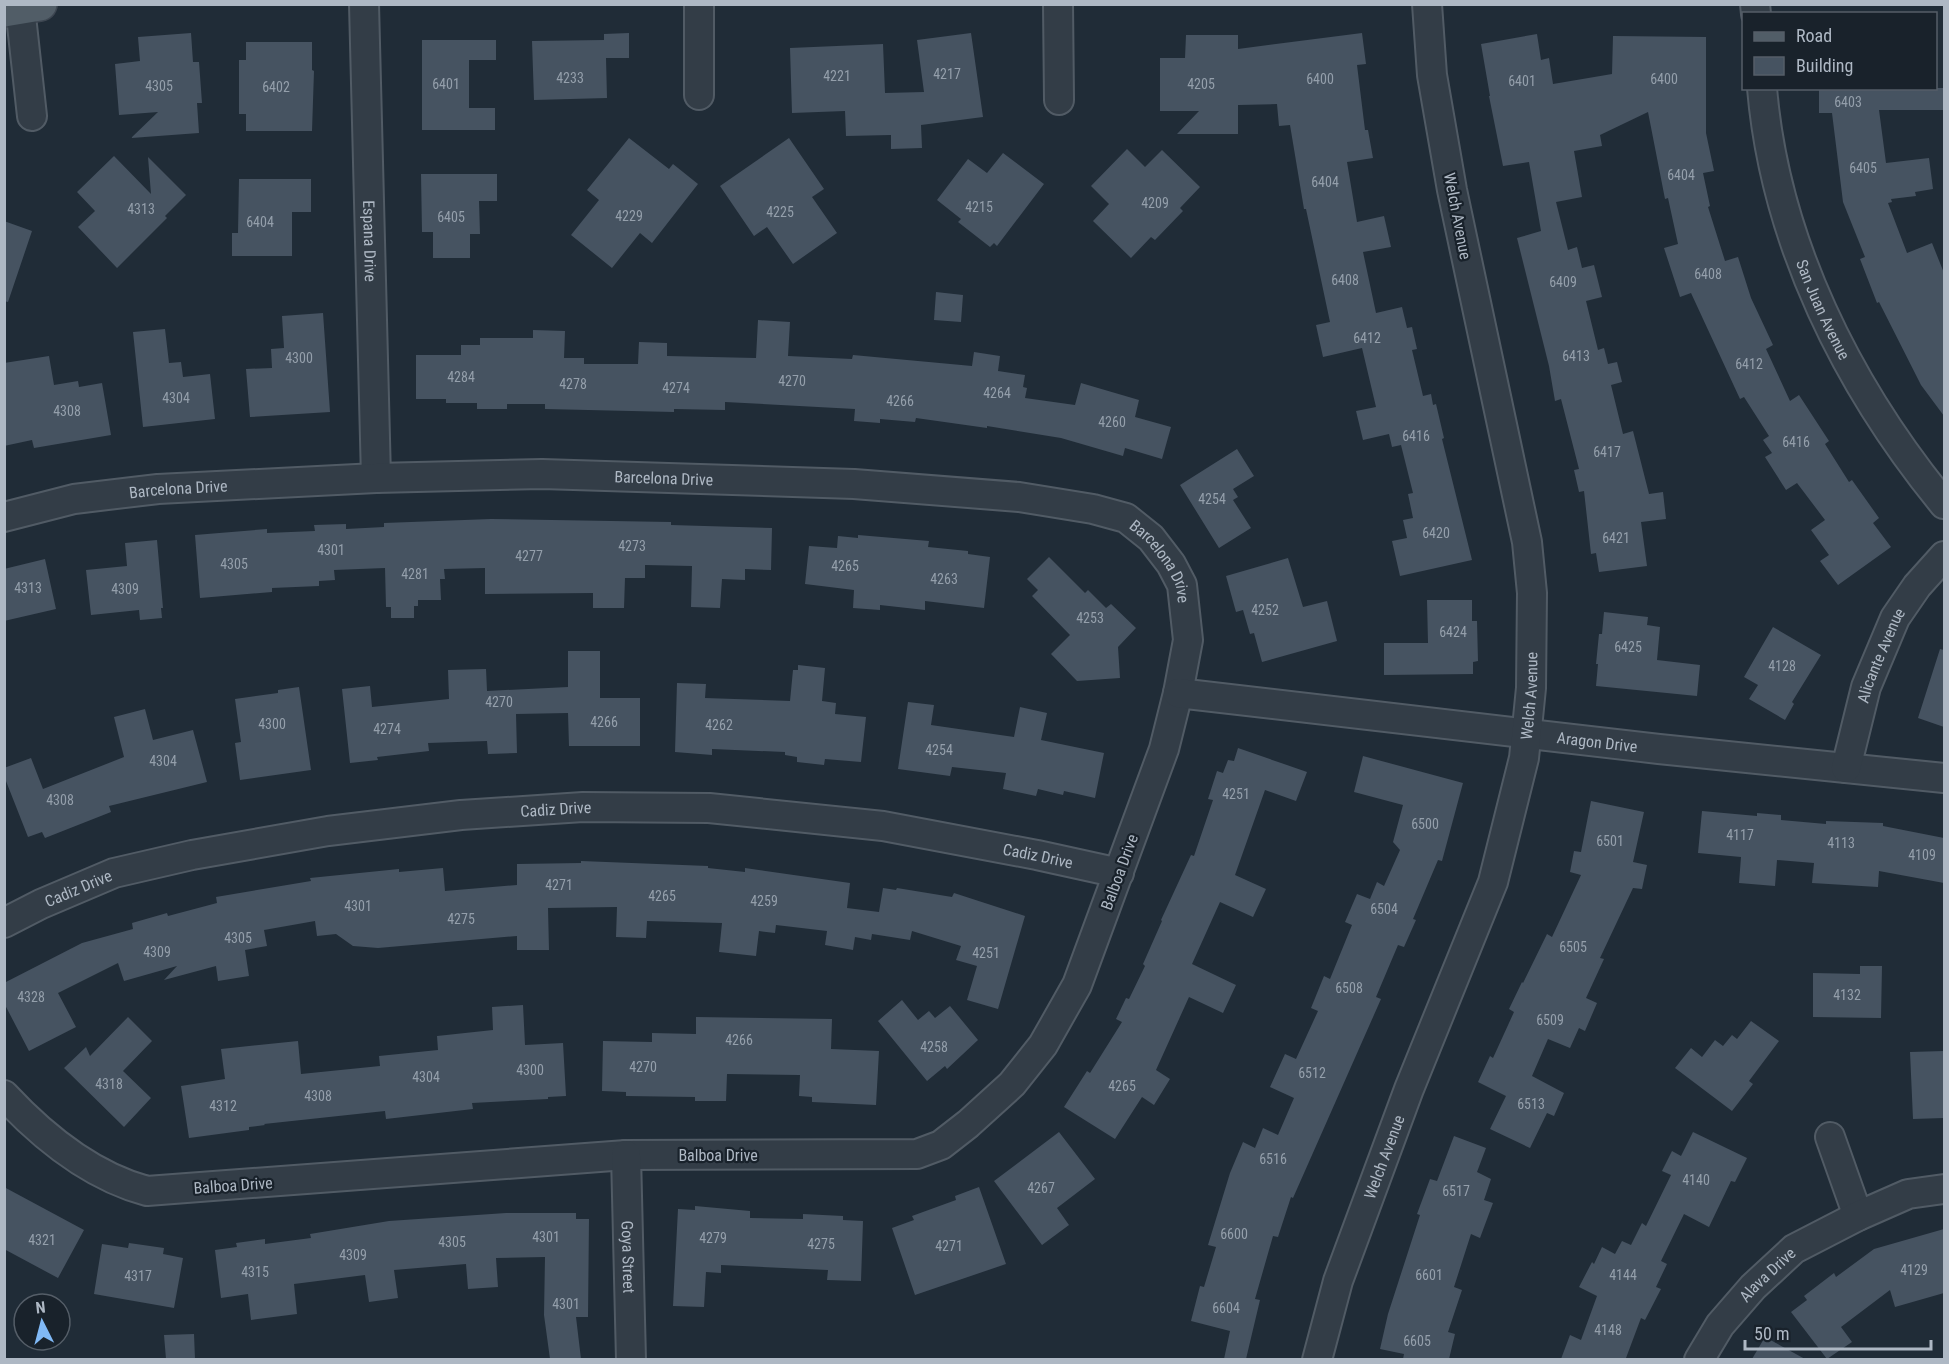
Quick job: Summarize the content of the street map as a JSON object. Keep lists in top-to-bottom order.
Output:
{
  "streets": {
    "street": [
      "Welch Avenue",
      "Espana Drive",
      "San Juan Avenue",
      "Barcelona Drive",
      "Alicante Avenue",
      "Aragon Drive",
      "Cadiz Drive",
      "Balboa Drive",
      "Goya Street",
      "Alava Drive"
    ]
  },
  "crossings": [
    ["Welch Avenue", "Aragon Drive"],
    ["Espana Drive", "Barcelona Drive"],
    ["Barcelona Drive", "Aragon Drive"],
    ["Barcelona Drive", "Balboa Drive"],
    ["Alicante Avenue", "Aragon Drive"],
    ["Aragon Drive", "Balboa Drive"],
    ["Cadiz Drive", "Balboa Drive"],
    ["Balboa Drive", "Goya Street"]
  ],
  "house_numbers": [
    "4217",
    "4221",
    "4233",
    "6400",
    "6400",
    "6401",
    "6401",
    "4205",
    "4305",
    "6402",
    "6403",
    "6405",
    "6404",
    "6404",
    "4209",
    "4215",
    "4313",
    "4225",
    "4229",
    "6405",
    "6404",
    "6408",
    "6408",
    "6409",
    "6412",
    "6413",
    "4300",
    "6412",
    "4284",
    "4270",
    "4278",
    "4274",
    "4264",
    "4304",
    "4266",
    "4308",
    "4260",
    "6416",
    "6416",
    "6417",
    "4254",
    "6420",
    "6421",
    "4273",
    "4301",
    "4277",
    "4305",
    "4265",
    "4281",
    "4263",
    "4313",
    "4309",
    "4252",
    "4253",
    "6424",
    "6425",
    "4128",
    "4270",
    "4266",
    "4300",
    "4262",
    "4274",
    "4254",
    "4304",
    "4251",
    "4308",
    "6500",
    "4117",
    "6501",
    "4113",
    "4109",
    "4271",
    "4265",
    "4259",
    "4301",
    "6504",
    "4275",
    "4305",
    "6505",
    "4309",
    "4251",
    "6508",
    "4132",
    "4328",
    "6509",
    "4266",
    "4258",
    "4270",
    "4300",
    "6512",
    "4304",
    "4318",
    "4265",
    "4308",
    "6513",
    "4312",
    "6516",
    "4140",
    "4267",
    "6517",
    "6600",
    "4301",
    "4279",
    "4321",
    "4305",
    "4275",
    "4271",
    "4309",
    "4129",
    "4315",
    "6601",
    "4144",
    "4317",
    "4301",
    "6604",
    "4148",
    "6605"
  ],
  "legend": ["Road", "Building"],
  "scale_bar": "50 m",
  "north": "top"
}
